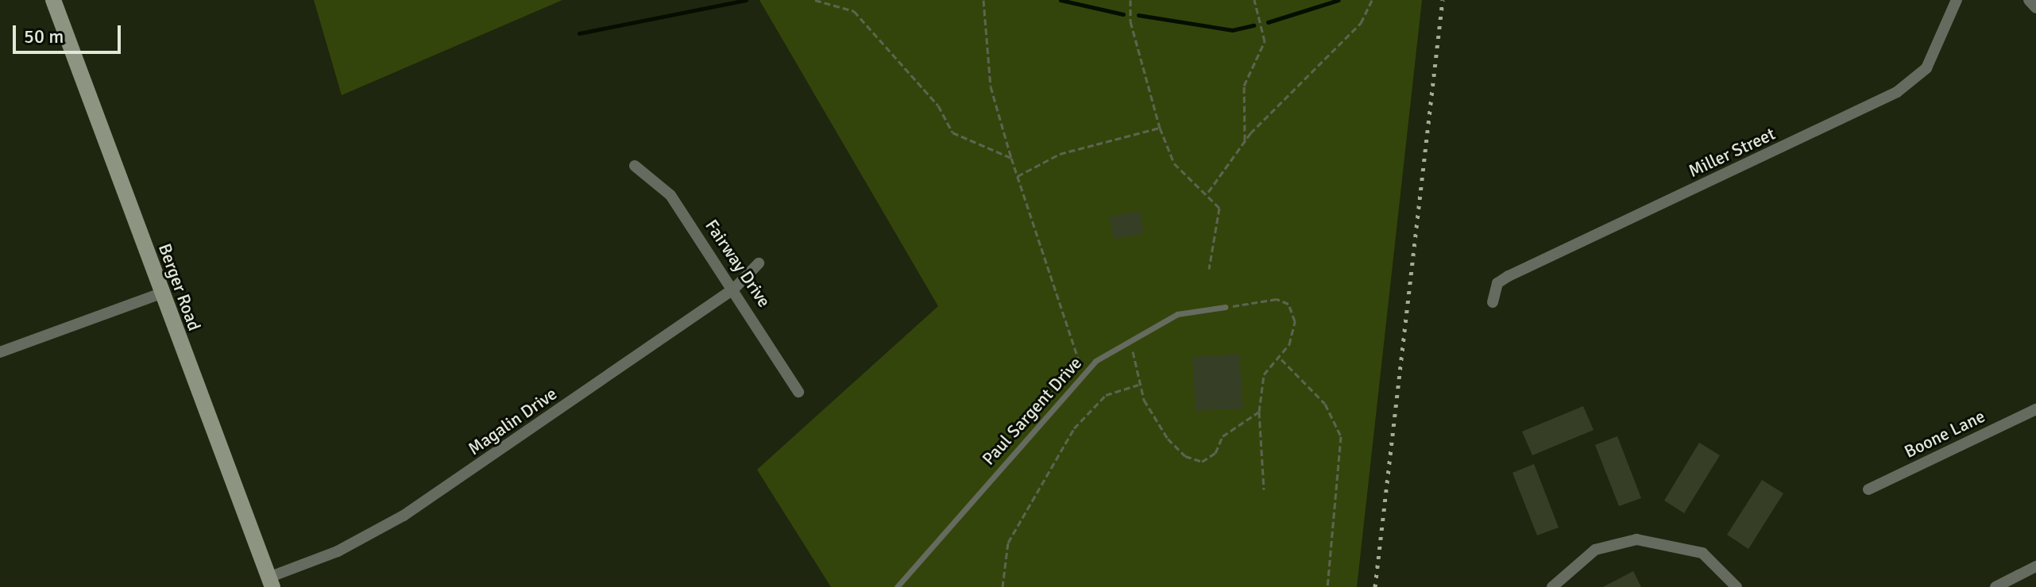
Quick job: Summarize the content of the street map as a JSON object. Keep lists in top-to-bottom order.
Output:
{
  "streets": {
    "street": [
      "Miller Street",
      "Fairway Drive",
      "Berger Road",
      "Magalin Drive",
      "Boone Lane"
    ],
    "lane": ["Paul Sargent Drive"]
  },
  "crossings": [
    ["Fairway Drive", "Magalin Drive"],
    ["Berger Road", "Magalin Drive"]
  ],
  "scale_bar": "50 m"
}
